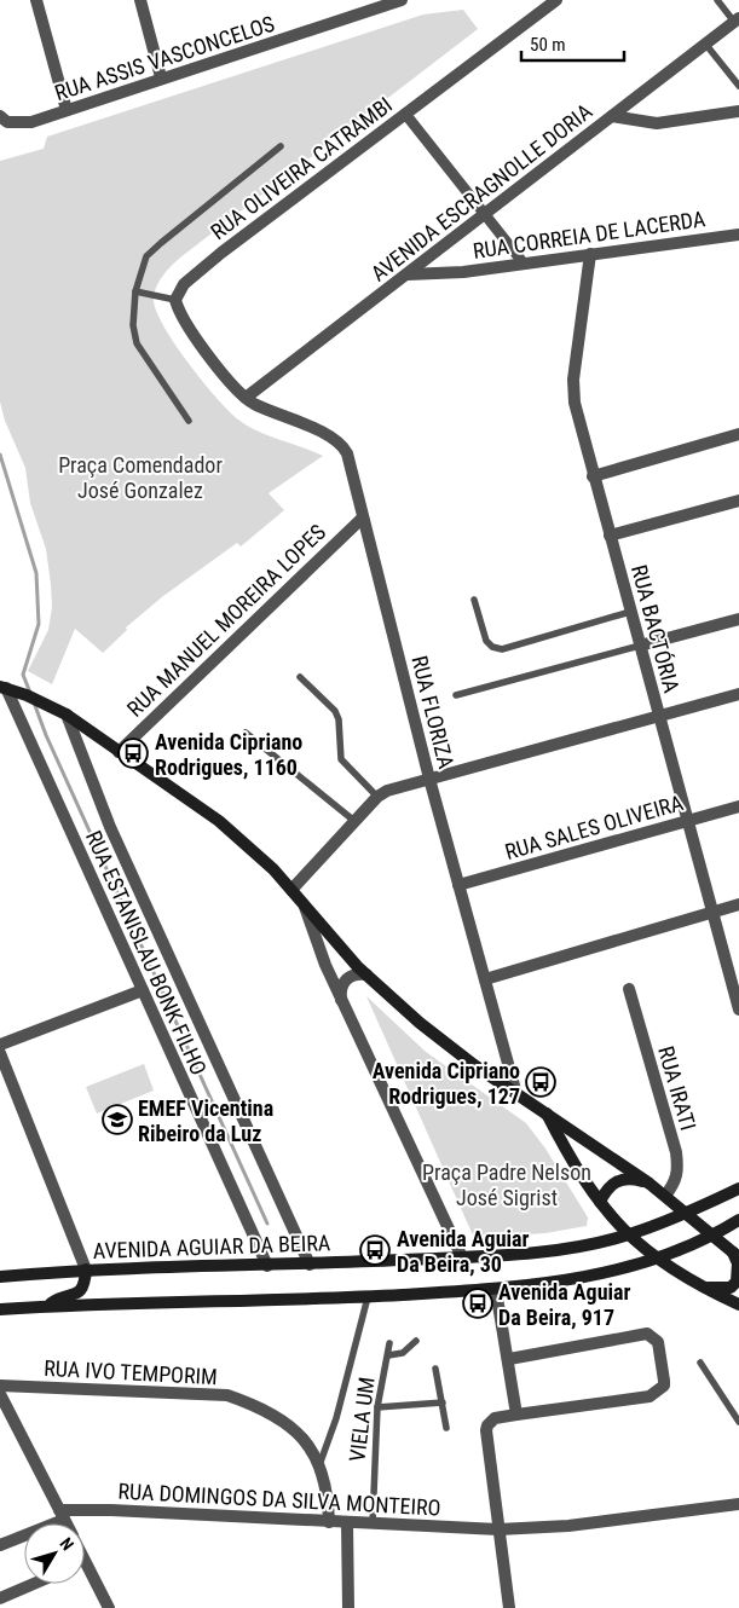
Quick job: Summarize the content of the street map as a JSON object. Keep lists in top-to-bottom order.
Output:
{
  "streets": {
    "main road": ["AVENIDA AGUIAR DA BEIRA"],
    "street": [
      "RUA ASSIS VASCONCELOS",
      "RUA OLIVEIRA CATRAMBI",
      "AVENIDA ESCRAGNOLLE DORIA",
      "RUA CORREIA DE LACERDA",
      "RUA MANUEL MOREIRA LOPES",
      "RUA BACTÓRIA",
      "RUA FLORIZA",
      "RUA SALES OLIVEIRA",
      "RUA ESTANISLAU BONK FILHO",
      "RUA IRATI",
      "RUA IVO TEMPORIM",
      "RUA DOMINGOS DA SILVA MONTEIRO"
    ],
    "lane": ["VIELA UM"]
  },
  "crossings": [
    ["AVENIDA ESCRAGNOLLE DORIA", "RUA CORREIA DE LACERDA"],
    ["AVENIDA ESCRAGNOLLE DORIA", "RUA FLORIZA"],
    ["RUA CORREIA DE LACERDA", "RUA BACTÓRIA"],
    ["RUA MANUEL MOREIRA LOPES", "RUA FLORIZA"],
    ["RUA BACTÓRIA", "RUA SALES OLIVEIRA"],
    ["RUA FLORIZA", "RUA SALES OLIVEIRA"],
    ["RUA ESTANISLAU BONK FILHO", "AVENIDA AGUIAR DA BEIRA"],
    ["RUA IVO TEMPORIM", "RUA DOMINGOS DA SILVA MONTEIRO"],
    ["VIELA UM", "RUA DOMINGOS DA SILVA MONTEIRO"]
  ],
  "parks": ["Praça Comendador José Gonzalez", "Praça Padre Nelson José Sigrist"],
  "places": {
    "bus stop": [
      "Avenida Cipriano Rodrigues, 1160",
      "Avenida Cipriano Rodrigues, 127",
      "Avenida Aguiar Da Beira, 30",
      "Avenida Aguiar Da Beira, 917"
    ],
    "school or university": ["EMEF Vicentina Ribeiro da Luz"]
  },
  "scale_bar": "50 m",
  "north": "top right"
}
